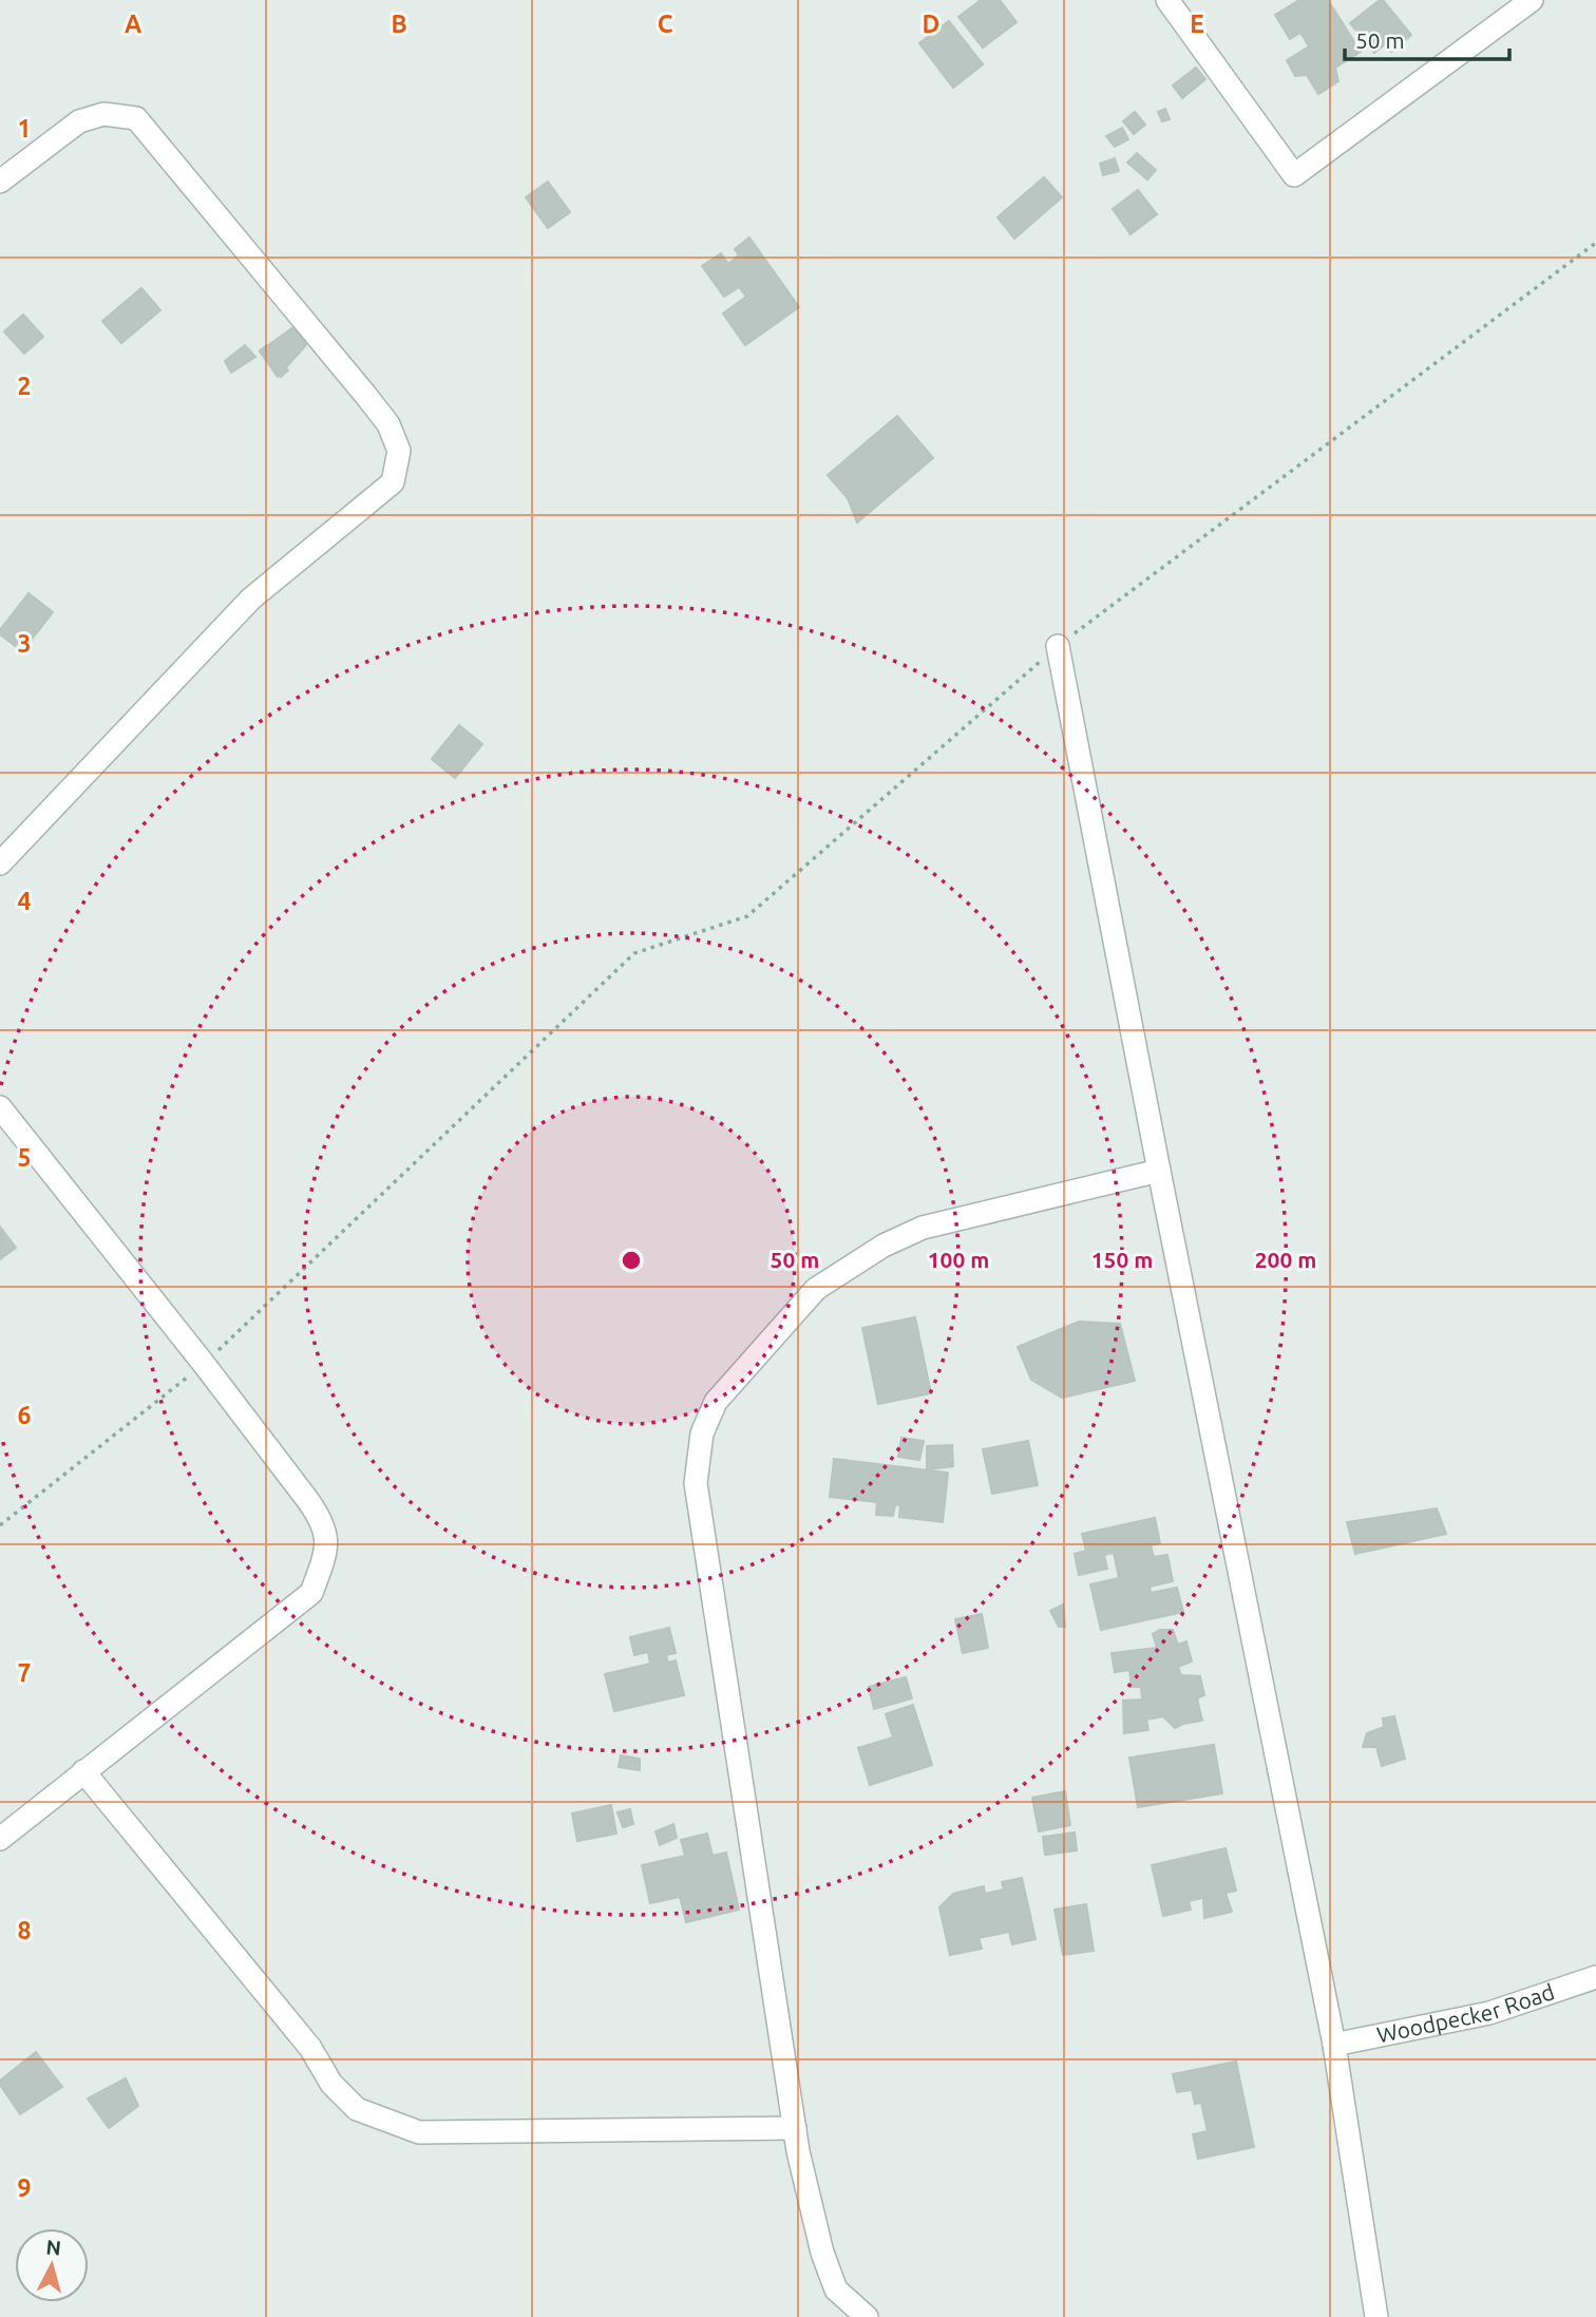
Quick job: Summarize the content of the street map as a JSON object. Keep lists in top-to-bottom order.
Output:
{
  "streets": {
    "street": ["Woodpecker Road"]
  },
  "scale_bar": "50 m",
  "north": "top",
  "grid": {
    "columns": [
      "A",
      "B",
      "C",
      "D",
      "E"
    ],
    "rows": [
      "1",
      "2",
      "3",
      "4",
      "5",
      "6",
      "7",
      "8",
      "9"
    ]
  },
  "rings": [
    "50 m",
    "100 m",
    "150 m",
    "200 m"
  ]
}
